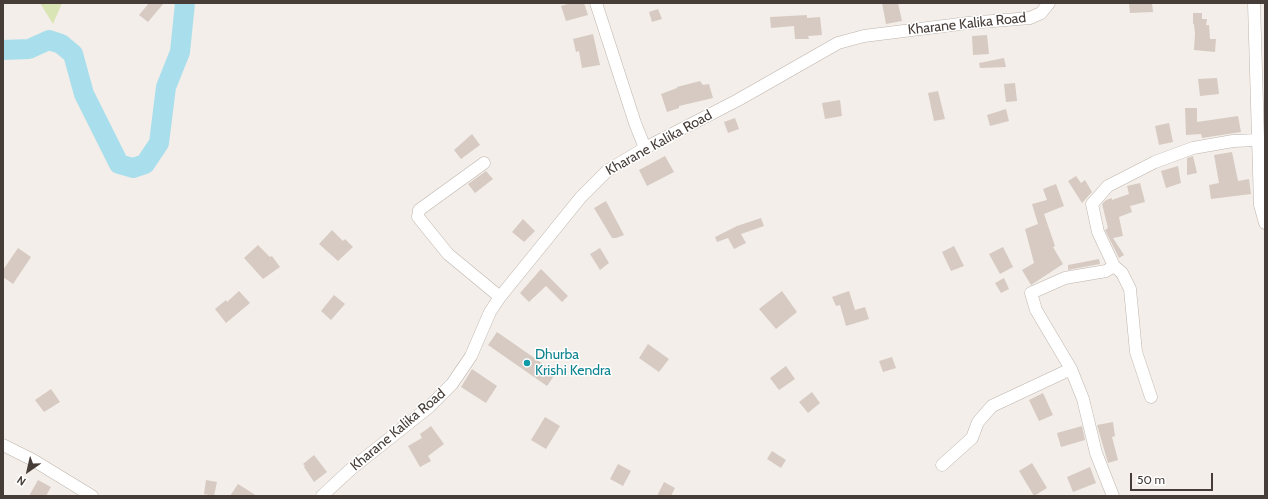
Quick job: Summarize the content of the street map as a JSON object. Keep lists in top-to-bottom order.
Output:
{
  "streets": {
    "street": ["Kharane Kalika Road"]
  },
  "places": ["Dhurba Krishi Kendra"],
  "scale_bar": "50 m",
  "north": "bottom left"
}
